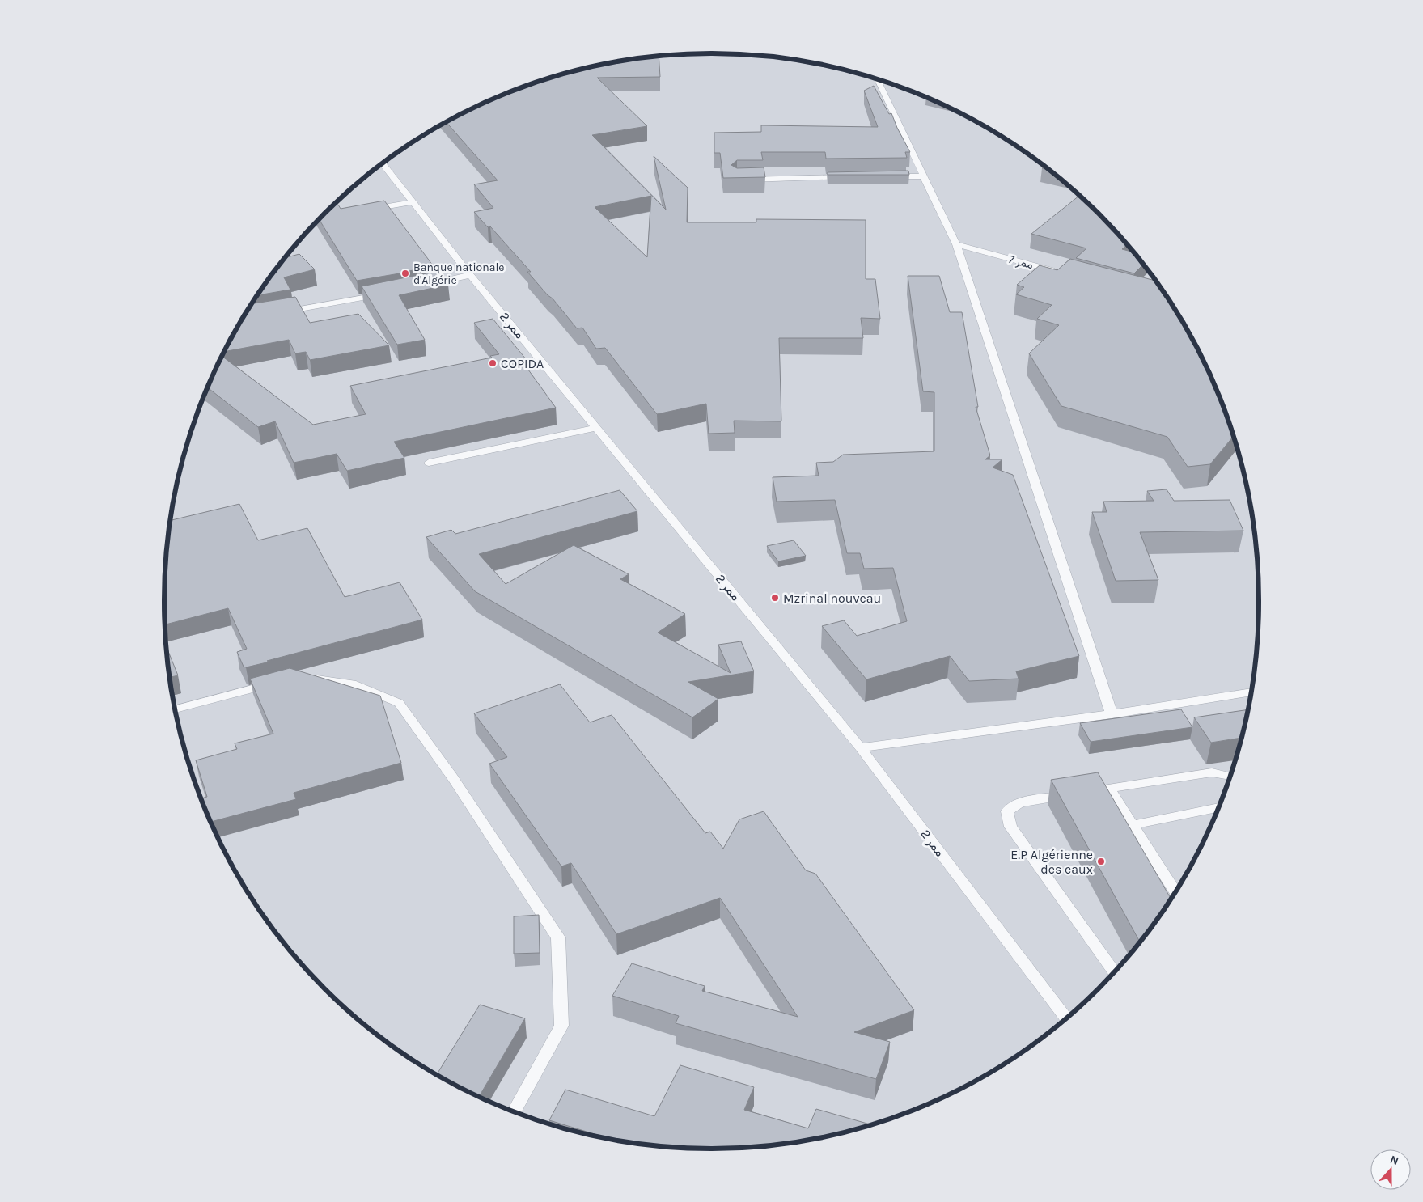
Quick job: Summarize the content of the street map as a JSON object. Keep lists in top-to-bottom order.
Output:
{
  "streets": {
    "lane": ["ممر 7", "ممر 2"]
  },
  "places": [
    "Banque nationale d'Algérie",
    "COPIDA",
    "Mzrinal nouveau",
    "E.P Algérienne des eaux"
  ],
  "north": "top"
}
